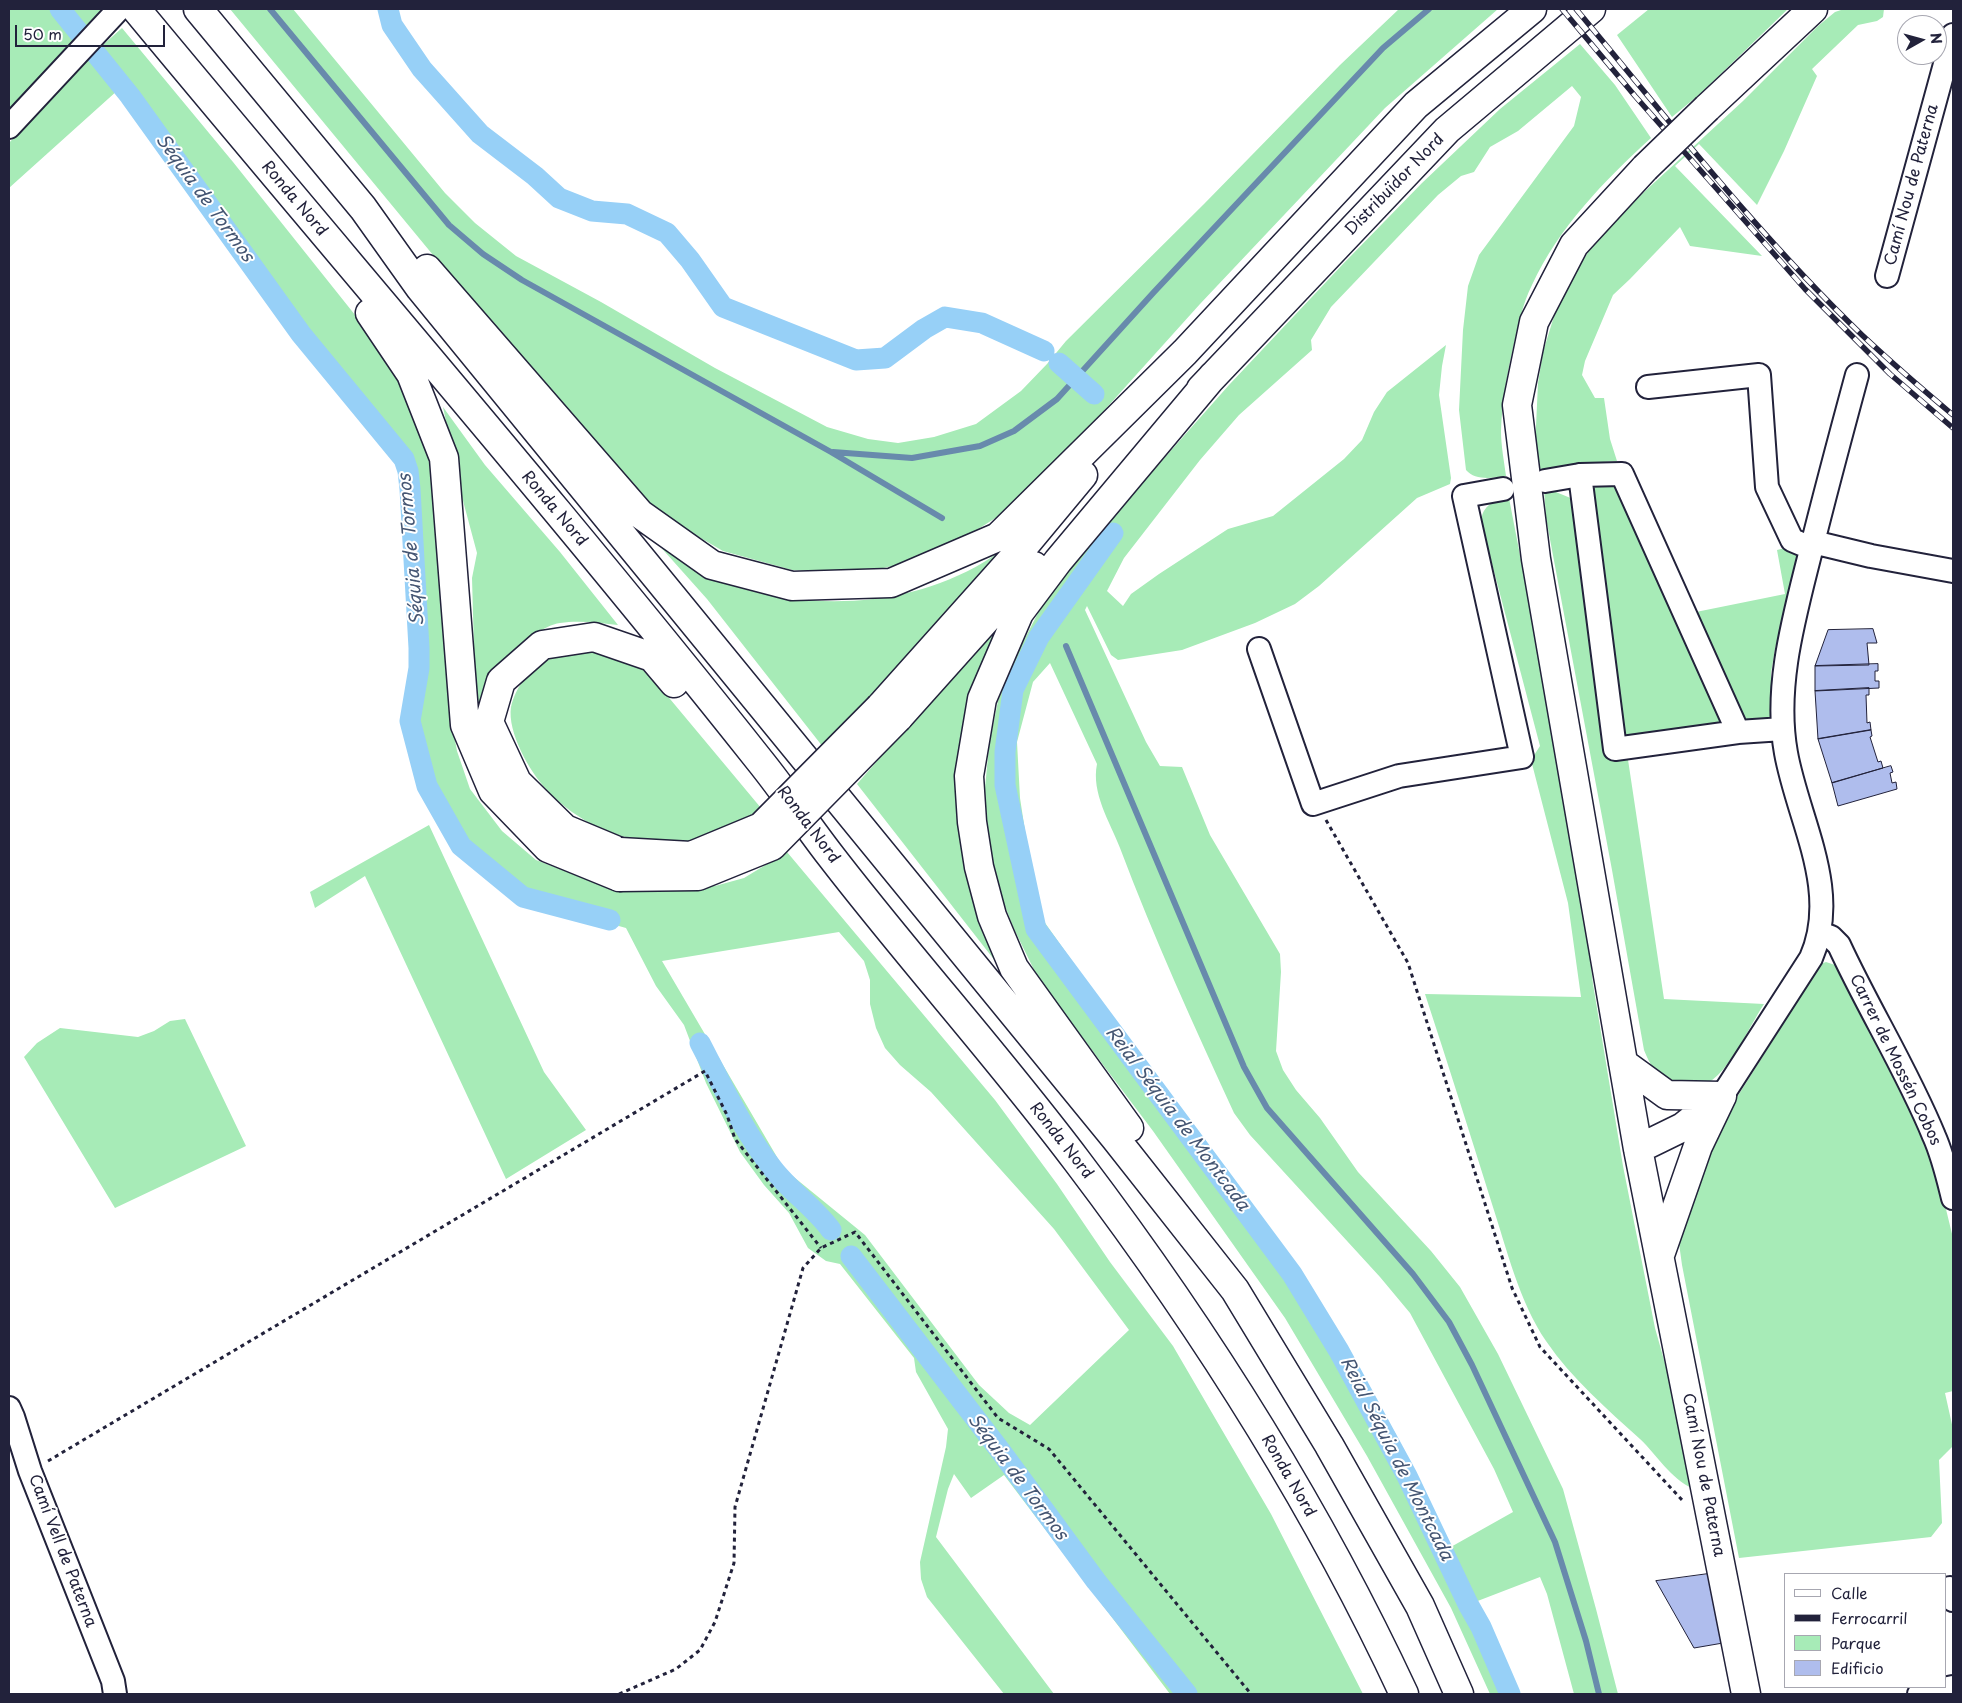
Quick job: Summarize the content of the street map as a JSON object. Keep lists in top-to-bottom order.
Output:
{
  "streets": {
    "main road": ["Distribuïdor Nord", "Camí Nou de Paterna", "Ronda Nord"],
    "street": ["Carrer de Mossén Cobos", "Camí Vell de Paterna"]
  },
  "water": ["Séquia de Tormos", "Reial Séquia de Montcada"],
  "legend": [
    "Calle",
    "Ferrocarril",
    "Parque",
    "Edificio"
  ],
  "scale_bar": "50 m",
  "north": "right"
}
